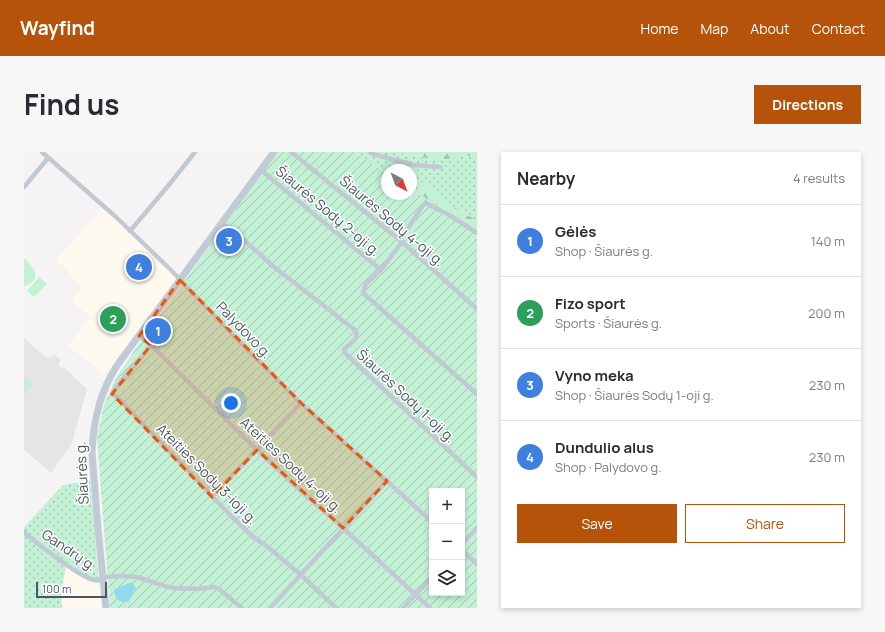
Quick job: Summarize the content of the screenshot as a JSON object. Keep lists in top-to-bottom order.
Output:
{
  "streets": {
    "main road": ["Šiaurės g."],
    "street": [
      "Šiaurės Sodų 2-oji g.",
      "Šiaurės Sodų 4-oji g.",
      "Palydovo g.",
      "Šiaurės Sodų 1-oji g.",
      "Ateities Sodų 4-oji g.",
      "Ateities Sodų 3-ioji g.",
      "Gandrų g."
    ]
  },
  "crossings": [
    ["Šiaurės Sodų 2-oji g.", "Šiaurės g."],
    ["Palydovo g.", "Šiaurės g."],
    ["Šiaurės Sodų 1-oji g.", "Šiaurės g."],
    ["Ateities Sodų 4-oji g.", "Šiaurės g."],
    ["Šiaurės g.", "Gandrų g."]
  ],
  "scale_bar": "100 m",
  "north": "bottom right",
  "page": {
    "header": "Wayfind",
    "nav": [
      "Home",
      "Map",
      "About",
      "Contact"
    ],
    "title": "Find us",
    "buttons": [
      "Directions",
      ["Save", "Share"]
    ],
    "heading": ["Nearby", "4 results"],
    "list": [
      {
        "mark": "1",
        "name": "Gėlės",
        "note": "Shop · Šiaurės g.",
        "value": "140 m"
      },
      {
        "mark": "2",
        "name": "Fizo sport",
        "note": "Sports · Šiaurės g.",
        "value": "200 m"
      },
      {
        "mark": "3",
        "name": "Vyno meka",
        "note": "Shop · Šiaurės Sodų 1-oji g.",
        "value": "230 m"
      },
      {
        "mark": "4",
        "name": "Dundulio alus",
        "note": "Shop · Palydovo g.",
        "value": "230 m"
      }
    ],
    "pins": [
      "3",
      "4",
      "2",
      "1"
    ],
    "map_buttons": ["+", "−"],
    "scale": "100 m"
  }
}
